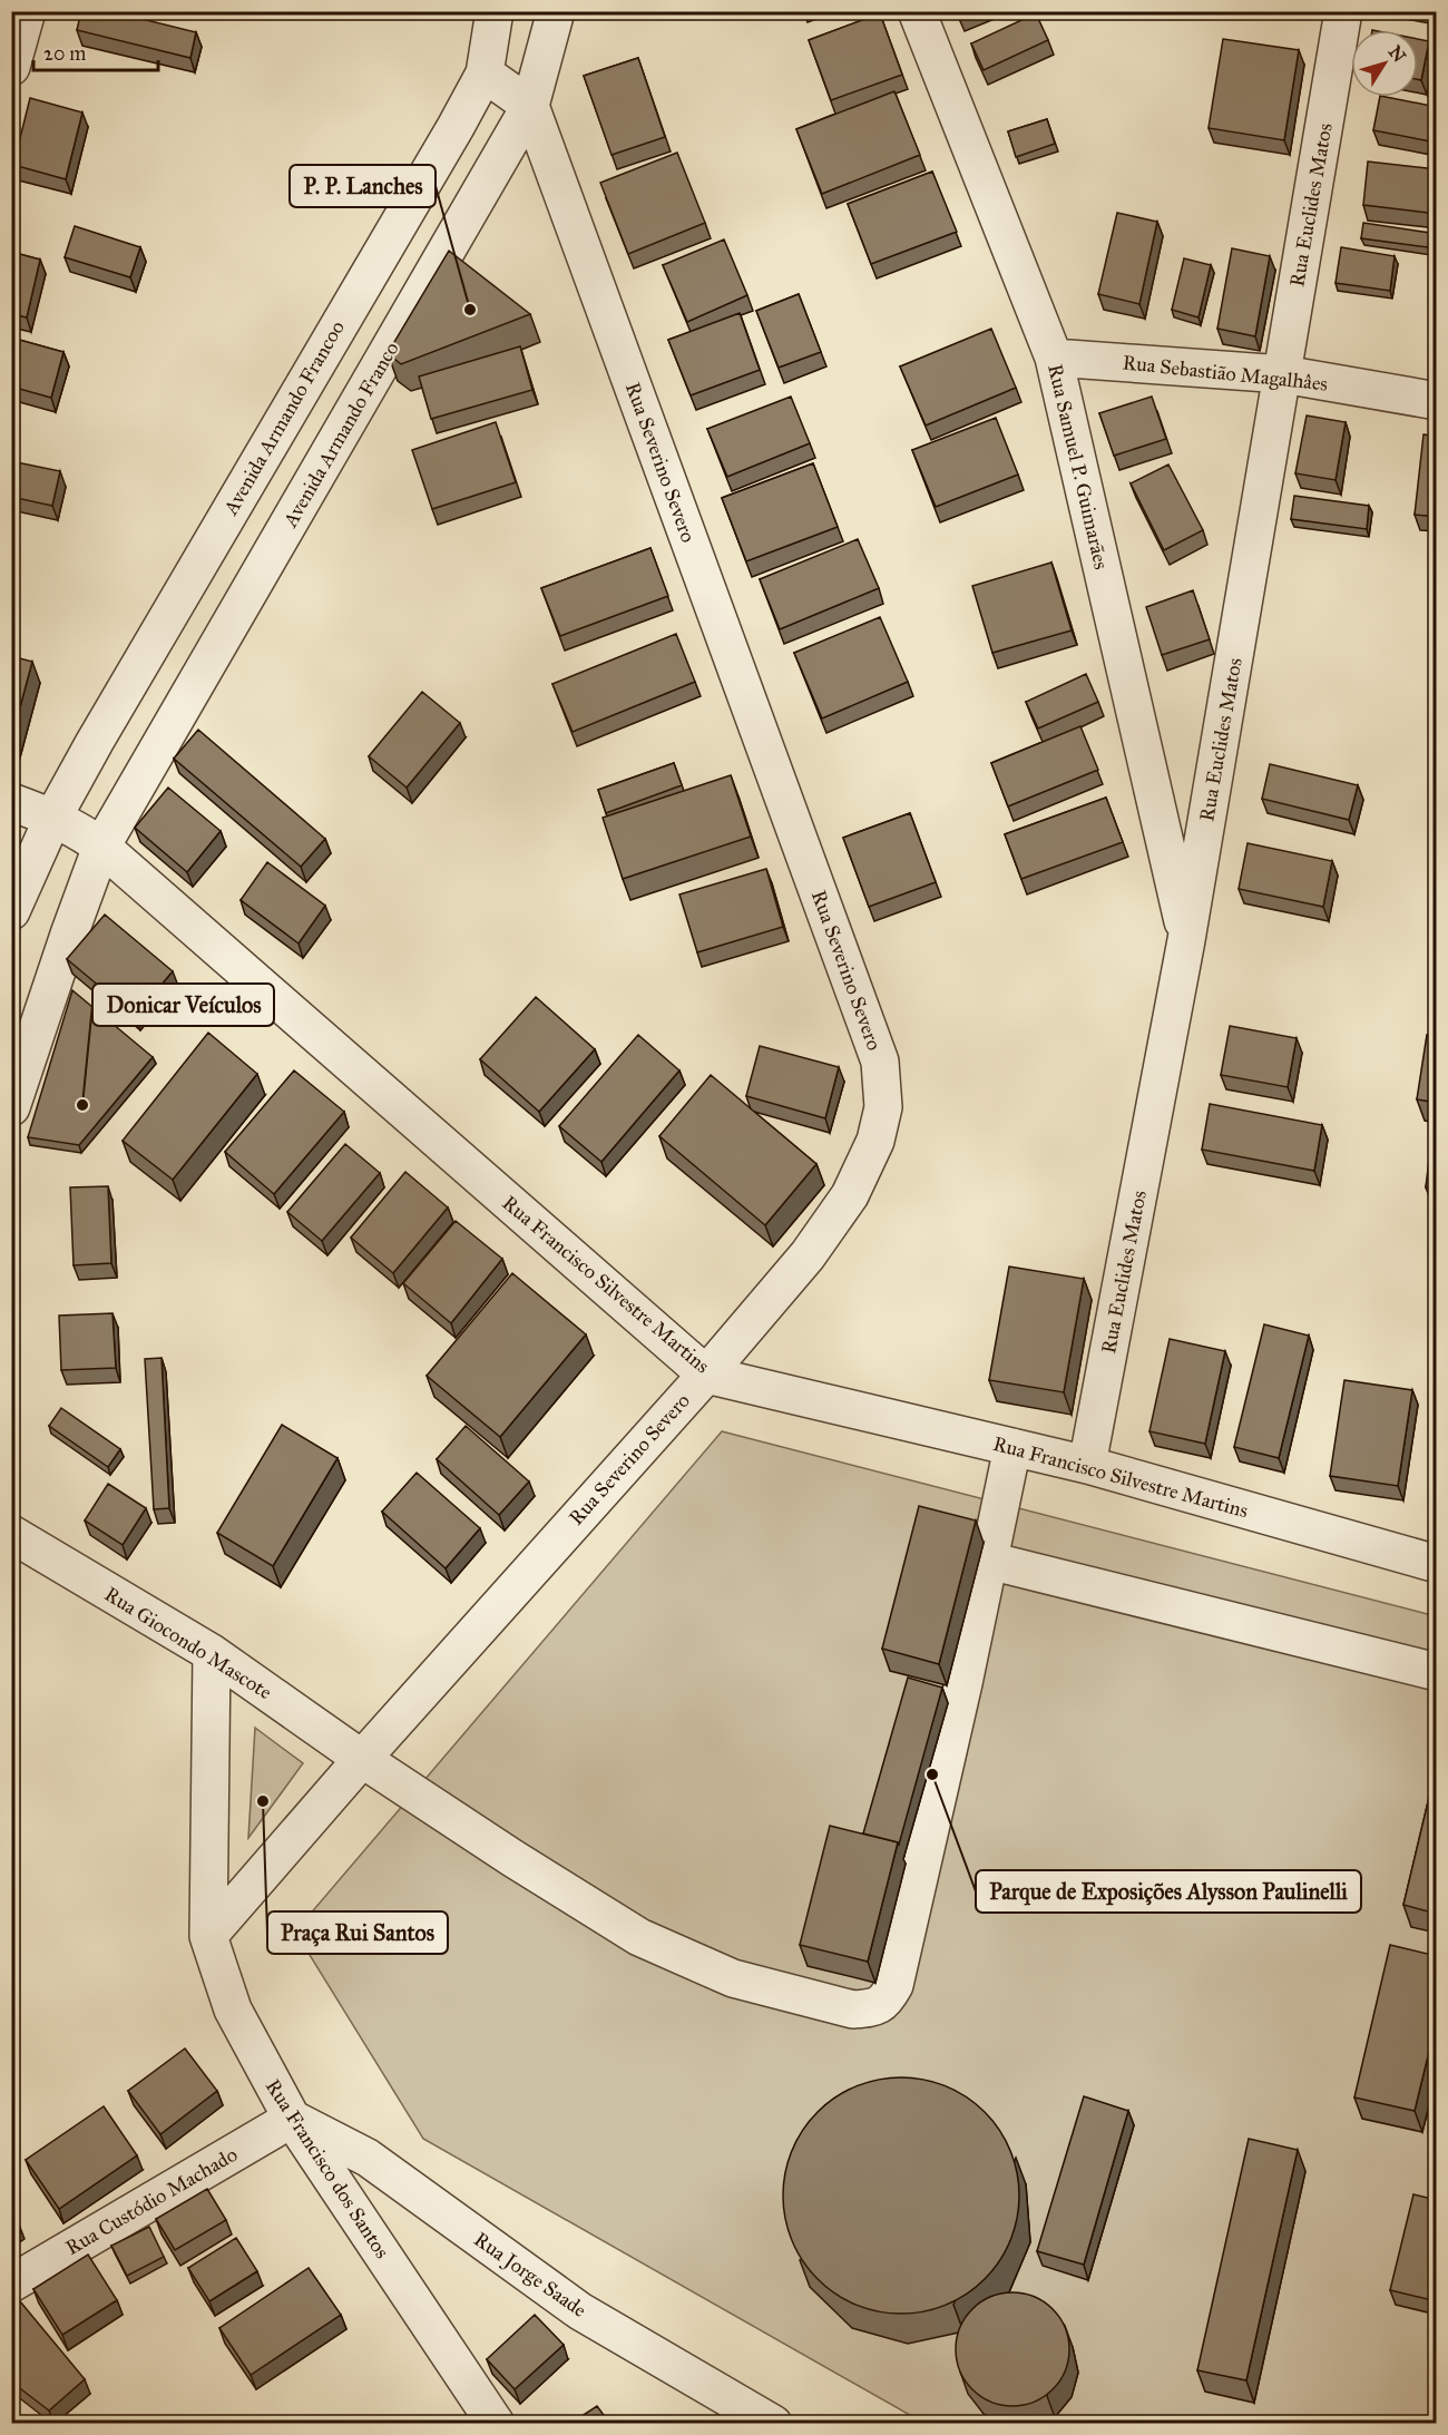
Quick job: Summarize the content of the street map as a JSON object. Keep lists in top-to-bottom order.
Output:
{
  "streets": {
    "street": [
      "Rua Euclides Matos",
      "Rua Sebastião Magalhâes",
      "Avenida Armando Francoo",
      "Avenida Armando Franco",
      "Rua Severino Severo",
      "Rua Samuel P. Guimarães",
      "Rua Francisco Silvestre Martins",
      "Rua Giocondo Mascote",
      "Rua Francisco dos Santos",
      "Rua Custódio Machado",
      "Rua Jorge Saade"
    ]
  },
  "crossings": [
    ["Rua Euclides Matos", "Rua Sebastião Magalhâes"],
    ["Rua Euclides Matos", "Rua Samuel P. Guimarães"],
    ["Rua Euclides Matos", "Rua Francisco Silvestre Martins"],
    ["Rua Sebastião Magalhâes", "Rua Samuel P. Guimarães"],
    ["Avenida Armando Francoo", "Rua Francisco Silvestre Martins"],
    ["Avenida Armando Franco", "Rua Severino Severo"],
    ["Avenida Armando Franco", "Rua Francisco Silvestre Martins"],
    ["Rua Severino Severo", "Rua Francisco Silvestre Martins"],
    ["Rua Severino Severo", "Rua Giocondo Mascote"],
    ["Rua Severino Severo", "Rua Francisco dos Santos"],
    ["Rua Francisco Silvestre Martins", "Rua Giocondo Mascote"],
    ["Rua Giocondo Mascote", "Rua Francisco dos Santos"],
    ["Rua Francisco dos Santos", "Rua Custódio Machado"],
    ["Rua Francisco dos Santos", "Rua Jorge Saade"],
    ["Rua Custódio Machado", "Rua Jorge Saade"]
  ],
  "places": [
    "P. P. Lanches",
    "Donicar Veículos",
    "Parque de Exposições Alysson Paulinelli",
    "Praça Rui Santos"
  ],
  "scale_bar": "20 m",
  "north": "top right"
}
